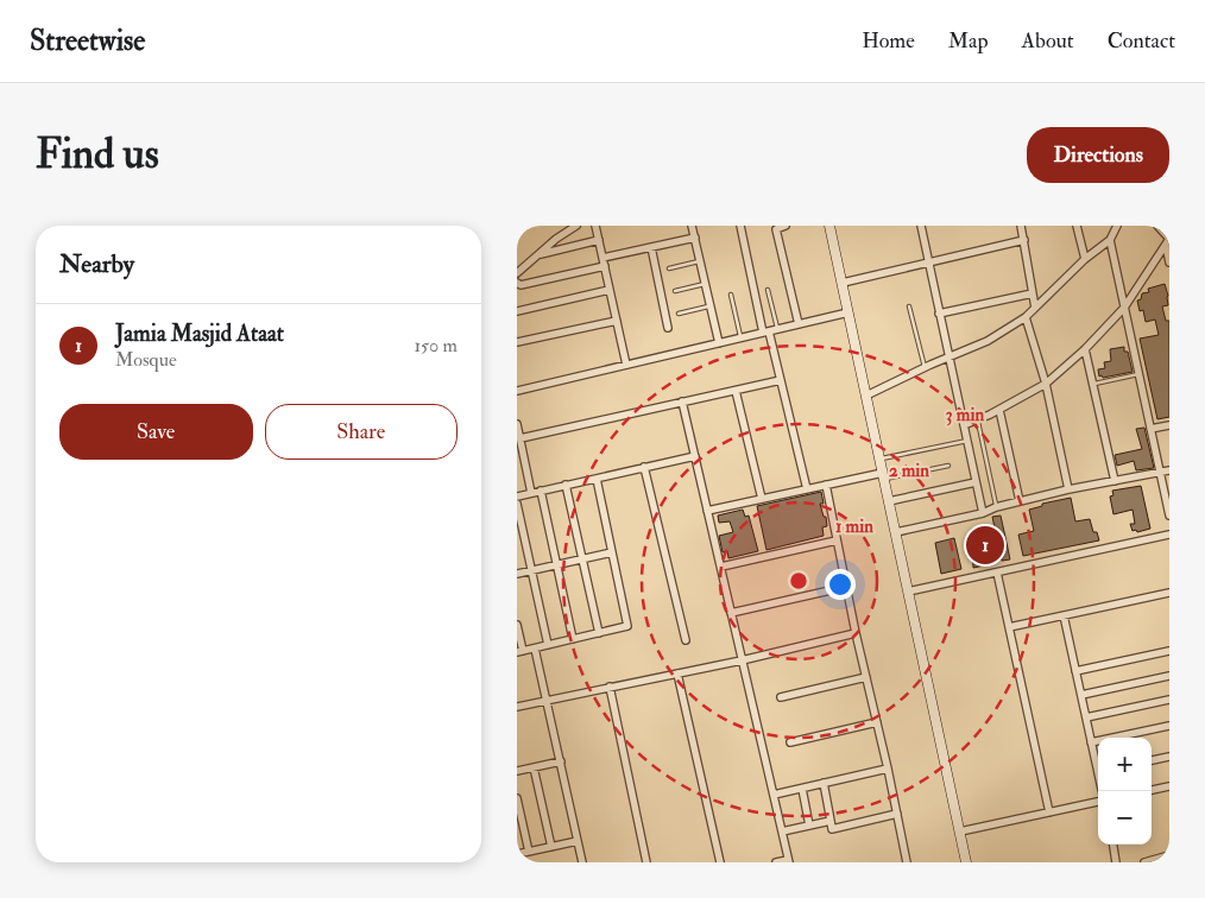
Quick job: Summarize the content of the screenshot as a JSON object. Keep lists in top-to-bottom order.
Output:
{
  "page": {
    "header": "Streetwise",
    "nav": [
      "Home",
      "Map",
      "About",
      "Contact"
    ],
    "buttons": [
      "Directions",
      ["Save", "Share"]
    ],
    "title": "Find us",
    "heading": "Nearby",
    "list": [
      {
        "mark": "1",
        "name": "Jamia Masjid Ataat",
        "note": "Mosque",
        "value": "150 m"
      }
    ],
    "pins": "1",
    "map_buttons": ["+", "−"]
  },
  "rings": ["3 min", "2 min", "1 min"]
}
